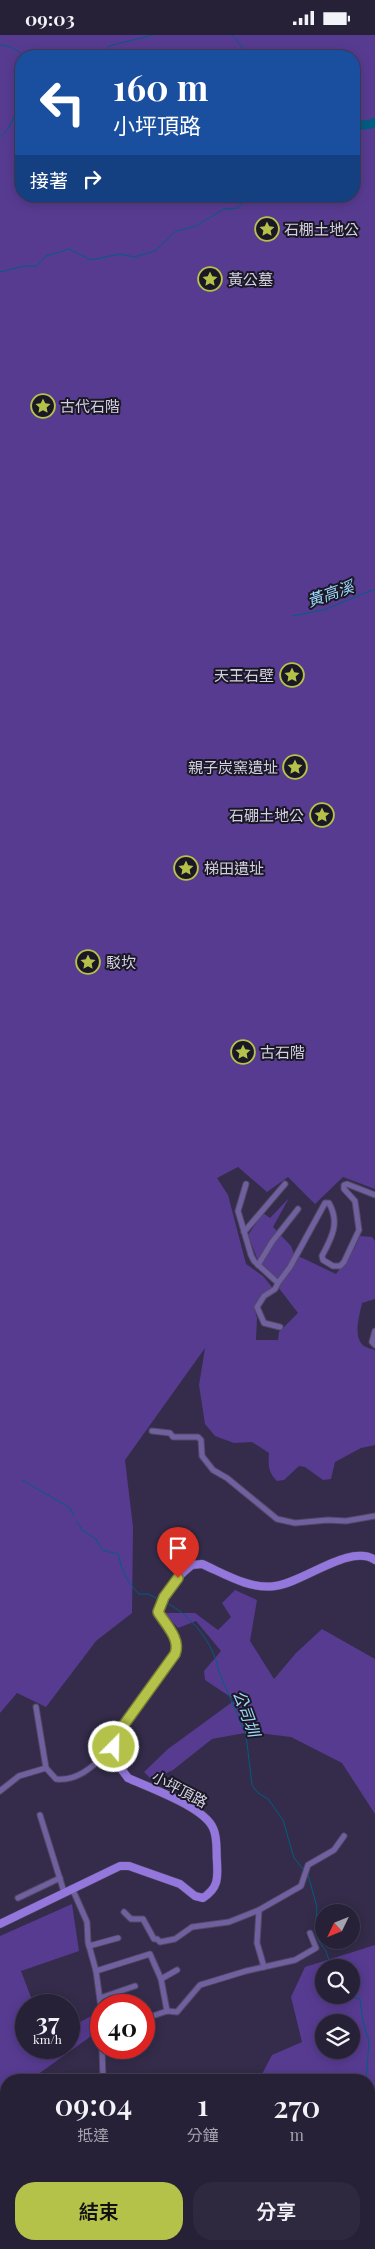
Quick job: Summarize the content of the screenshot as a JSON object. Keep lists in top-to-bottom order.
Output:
{
  "streets": {
    "street": ["小坪頂路"]
  },
  "water": ["黃高溪", "公司圳"],
  "places": {
    "place": [
      "石棚土地公",
      "黃公墓",
      "古代石階",
      "天王石壁",
      "親子炭窯遺址",
      "石硼土地公",
      "梯田遺址",
      "駁坎",
      "古石階"
    ]
  },
  "north": "bottom left",
  "page": {
    "status": "09:03",
    "turn": ["160 m", "小坪頂路"],
    "then": "接著",
    "speed": "37 km/h",
    "limit": "40",
    "eta": [
      "09:04",
      "抵達",
      "1",
      "分鐘",
      "270",
      "m"
    ],
    "buttons": ["結束", "分享"]
  }
}
